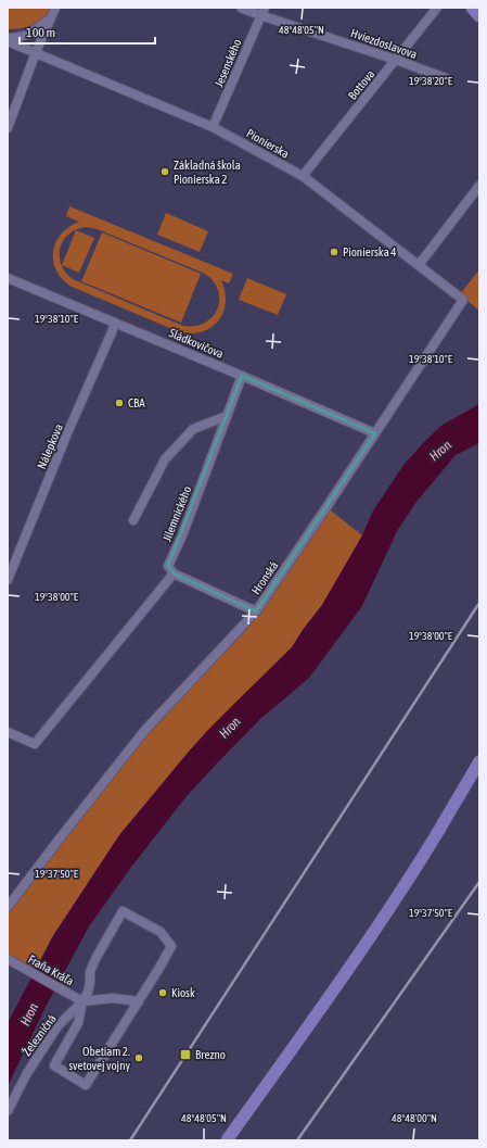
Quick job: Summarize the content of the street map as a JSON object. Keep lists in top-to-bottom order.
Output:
{
  "streets": {
    "street": [
      "Hviezdoslavova",
      "Jesenského",
      "Bottova",
      "Pionierska",
      "Sládkovičova",
      "Nálepkova",
      "Jilemnického",
      "Hronská",
      "Fraňa Kráľa",
      "Železničná"
    ]
  },
  "crossings": [
    ["Hviezdoslavova", "Jesenského"],
    ["Hviezdoslavova", "Bottova"],
    ["Jesenského", "Pionierska"],
    ["Bottova", "Pionierska"],
    ["Pionierska", "Hronská"],
    ["Sládkovičova", "Nálepkova"],
    ["Sládkovičova", "Jilemnického"],
    ["Sládkovičova", "Hronská"],
    ["Fraňa Kráľa", "Železničná"]
  ],
  "water": ["Hron"],
  "places": {
    "other": [
      "Základná škola Pionierska 2",
      "Pionierska 4",
      "CBA",
      "Kiosk",
      "Obetiam 2. svetovej vojny"
    ],
    "transit": ["Brezno"]
  },
  "scale_bar": "100 m",
  "coordinates": [
    "48°48'05\"N",
    "19°38'20\"E",
    "19°38'10\"E",
    "19°38'00\"E",
    "19°37'50\"E",
    "48°48'00\"N"
  ]
}
